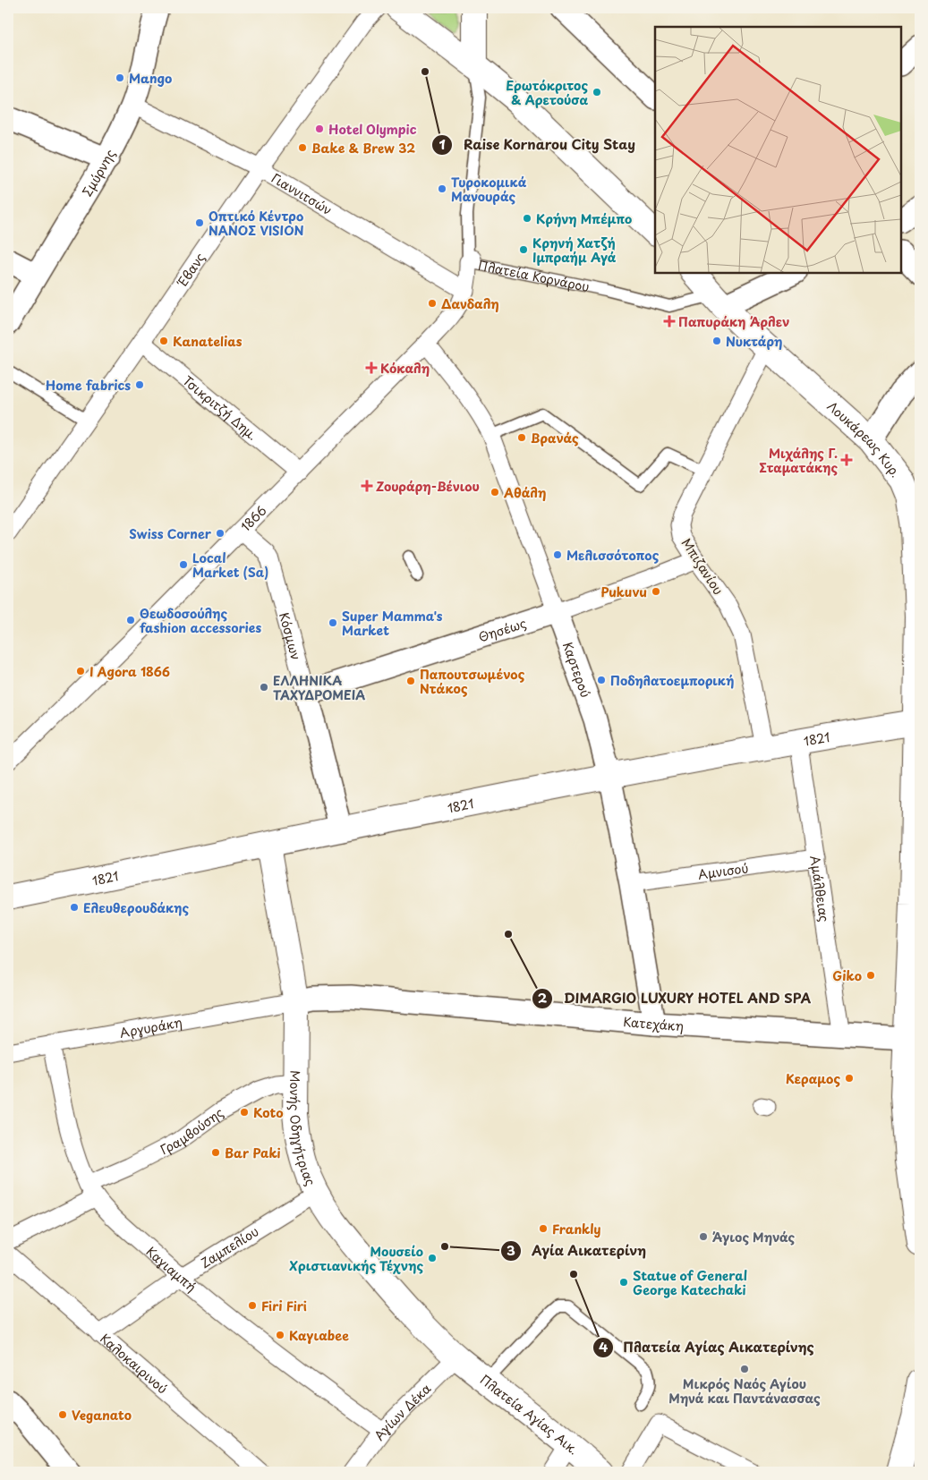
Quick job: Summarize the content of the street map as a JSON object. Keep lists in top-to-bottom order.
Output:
{
  "streets": {
    "street": [
      "Σμύρνης",
      "Γιαννιτσών",
      "Έβανς",
      "Πλατεία Κορνάρου",
      "Τσικριτζή Δημ.",
      "Λουκάρεως Κυρ.",
      "1866",
      "Μπιζανίου",
      "Θησέως",
      "Κόσμων",
      "Καρτερού",
      "1821",
      "Αμνισού",
      "Αμάλθειας",
      "Κατεχάκη",
      "Αργυράκη",
      "Μονής Οδηγήτριας",
      "Γραμβούσης",
      "Ζαμπελίου",
      "Καγιαμπή",
      "Καλοκαιρινού",
      "Αγίων Δέκα",
      "Πλατεία Αγίας Αικ."
    ]
  },
  "crossings": [
    ["Σμύρνης", "Γιαννιτσών"],
    ["Γιαννιτσών", "Έβανς"],
    ["Γιαννιτσών", "1866"],
    ["Έβανς", "Τσικριτζή Δημ."],
    ["Πλατεία Κορνάρου", "Λουκάρεως Κυρ."],
    ["Πλατεία Κορνάρου", "1866"],
    ["Τσικριτζή Δημ.", "1866"],
    ["Λουκάρεως Κυρ.", "Μπιζανίου"],
    ["Λουκάρεως Κυρ.", "1821"],
    ["Λουκάρεως Κυρ.", "Κατεχάκη"],
    ["1866", "Κόσμων"],
    ["1866", "Καρτερού"],
    ["Μπιζανίου", "Θησέως"],
    ["Μπιζανίου", "1821"],
    ["Θησέως", "Κόσμων"],
    ["Θησέως", "Καρτερού"],
    ["Κόσμων", "1821"],
    ["Καρτερού", "1821"],
    ["Καρτερού", "Αμνισού"],
    ["Καρτερού", "Κατεχάκη"],
    ["1821", "Αμάλθειας"],
    ["1821", "Μονής Οδηγήτριας"],
    ["Αμνισού", "Αμάλθειας"],
    ["Αμάλθειας", "Κατεχάκη"],
    ["Κατεχάκη", "Αργυράκη"],
    ["Κατεχάκη", "Μονής Οδηγήτριας"],
    ["Αργυράκη", "Μονής Οδηγήτριας"],
    ["Αργυράκη", "Καγιαμπή"],
    ["Μονής Οδηγήτριας", "Γραμβούσης"],
    ["Μονής Οδηγήτριας", "Ζαμπελίου"],
    ["Μονής Οδηγήτριας", "Αγίων Δέκα"],
    ["Μονής Οδηγήτριας", "Πλατεία Αγίας Αικ."],
    ["Γραμβούσης", "Καγιαμπή"],
    ["Ζαμπελίου", "Καγιαμπή"],
    ["Ζαμπελίου", "Καλοκαιρινού"],
    ["Καγιαμπή", "Αγίων Δέκα"],
    ["Αγίων Δέκα", "Πλατεία Αγίας Αικ."]
  ],
  "places": {
    "other": [
      "Raise Kornarou City Stay",
      "Mango",
      "Ερωτόκριτος & Αρετούσα",
      "Hotel Olympic",
      "Bake & Brew 32",
      "Τυροκομικά Μανουράς",
      "Κρήνη Μπέμπο",
      "Οπτικό Κέντρο ΝΑΝΟΣ VISION",
      "Κρηνή Χατζή Ιμπραήμ Αγά",
      "Δανδαλη",
      "Kanatelias",
      "Νυκτάρη",
      "Home fabrics",
      "Βρανάς",
      "Αθάλη",
      "Swiss Corner",
      "Μελισσότοπος",
      "Local Market (Sa)",
      "Pukuvu",
      "Θεωδοσούλης fashion accessories",
      "Super Mamma's Market",
      "I Agora 1866",
      "Ποδηλατοεμπορική",
      "Παπουτσωμένος Ντάκος",
      "ΕΛΛΗΝΙΚΑ ΤΑΧΥΔΡΟΜΕΙΑ",
      "Ελευθερουδάκης",
      "DIMARGIO LUXURY HOTEL AND SPA",
      "Giko",
      "Κεραμος",
      "Koto",
      "Bar Paki",
      "Frankly",
      "Άγιος Μηνάς",
      "Αγία Αικατερίνη",
      "Μουσείο Χριστιανικής Τέχνης",
      "Πλατεία Αγίας Αικατερίνης",
      "Statue of General George Katechaki",
      "Firi Firi",
      "Καγιαbee",
      "Μικρός Ναός Αγίου Μηνά και Παντάνασσας",
      "Veganato"
    ],
    "health": [
      "Παπυράκη Άρλεν",
      "Κόκαλη",
      "Μιχάλης Γ. Σταματάκης",
      "Ζουράρη-Βένιου"
    ]
  }
}
